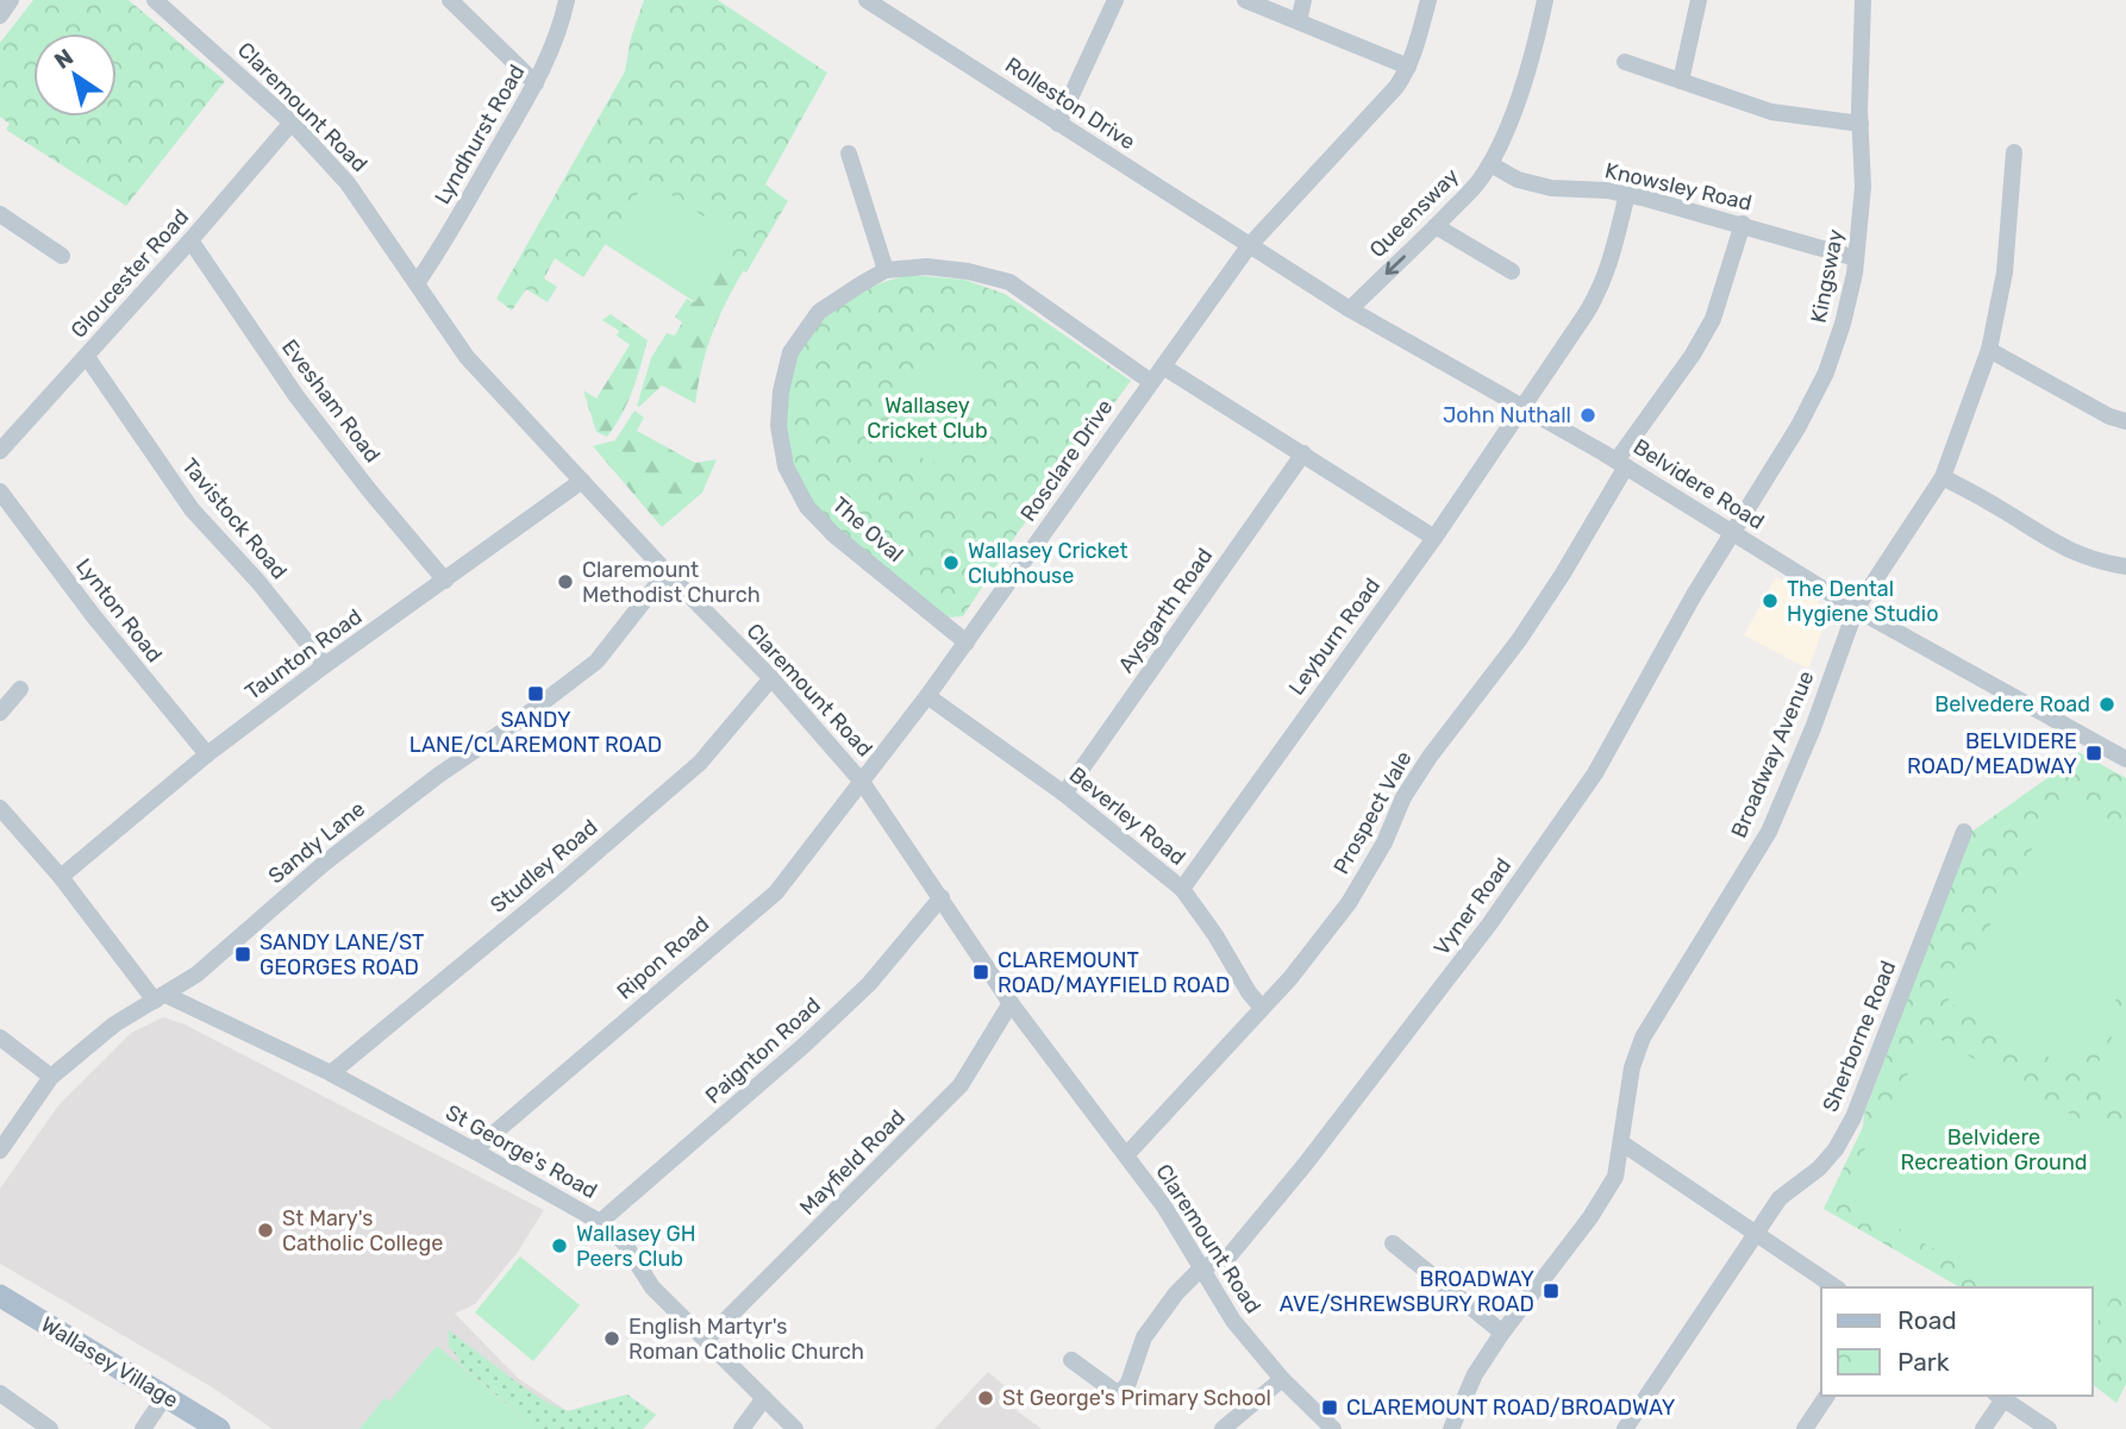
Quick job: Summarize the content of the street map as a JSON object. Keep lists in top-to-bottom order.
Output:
{
  "streets": {
    "main road": ["Wallasey Village"],
    "street": [
      "Rolleston Drive",
      "Claremount Road",
      "Lyndhurst Road",
      "Knowsley Road",
      "Queensway",
      "Gloucester Road",
      "Kingsway",
      "Evesham Road",
      "Rosclare Drive",
      "Belvidere Road",
      "Tavistock Road",
      "The Oval",
      "Lynton Road",
      "Aysgarth Road",
      "Leyburn Road",
      "Taunton Road",
      "Broadway Avenue",
      "Prospect Vale",
      "Beverley Road",
      "Sandy Lane",
      "Studley Road",
      "Vyner Road",
      "Ripon Road",
      "Sherborne Road",
      "Paignton Road",
      "St George's Road",
      "Mayfield Road"
    ]
  },
  "crossings": [
    ["Rolleston Drive", "Rosclare Drive"],
    ["Rolleston Drive", "Belvidere Road"],
    ["Claremount Road", "Lyndhurst Road"],
    ["Claremount Road", "Gloucester Road"],
    ["Claremount Road", "Rosclare Drive"],
    ["Claremount Road", "Taunton Road"],
    ["Claremount Road", "Prospect Vale"],
    ["Claremount Road", "Sandy Lane"],
    ["Claremount Road", "Studley Road"],
    ["Claremount Road", "Vyner Road"],
    ["Claremount Road", "Ripon Road"],
    ["Claremount Road", "Paignton Road"],
    ["Claremount Road", "Mayfield Road"],
    ["Knowsley Road", "Queensway"],
    ["Knowsley Road", "Kingsway"],
    ["Knowsley Road", "Leyburn Road"],
    ["Knowsley Road", "Prospect Vale"],
    ["Queensway", "Belvidere Road"],
    ["Gloucester Road", "Evesham Road"],
    ["Gloucester Road", "Tavistock Road"],
    ["Kingsway", "Belvidere Road"],
    ["Kingsway", "Vyner Road"],
    ["Evesham Road", "Taunton Road"],
    ["Rosclare Drive", "Belvidere Road"],
    ["Rosclare Drive", "The Oval"],
    ["Rosclare Drive", "Beverley Road"],
    ["Rosclare Drive", "Ripon Road"],
    ["Belvidere Road", "Leyburn Road"],
    ["Belvidere Road", "Broadway Avenue"],
    ["Belvidere Road", "Prospect Vale"],
    ["Belvidere Road", "Vyner Road"],
    ["Tavistock Road", "Taunton Road"],
    ["Lynton Road", "Taunton Road"],
    ["Aysgarth Road", "Beverley Road"],
    ["Leyburn Road", "Beverley Road"],
    ["Taunton Road", "St George's Road"],
    ["Prospect Vale", "Beverley Road"],
    ["Sandy Lane", "St George's Road"],
    ["Studley Road", "St George's Road"],
    ["Ripon Road", "St George's Road"],
    ["Paignton Road", "St George's Road"],
    ["St George's Road", "Mayfield Road"]
  ],
  "parks": ["Wallasey Cricket Club", "Belvidere Recreation Ground"],
  "places": {
    "other": [
      "John Nuthall",
      "Wallasey Cricket Clubhouse",
      "Claremount Methodist Church",
      "The Dental Hygiene Studio",
      "Belvedere Road",
      "St Mary's Catholic College",
      "Wallasey GH Peers Club",
      "English Martyr's Roman Catholic Church",
      "St George's Primary School"
    ],
    "transit": [
      "SANDY LANE/CLAREMONT ROAD",
      "BELVIDERE ROAD/MEADWAY",
      "SANDY LANE/ST GEORGES ROAD",
      "CLAREMOUNT ROAD/MAYFIELD ROAD",
      "BROADWAY AVE/SHREWSBURY ROAD",
      "CLAREMOUNT ROAD/BROADWAY"
    ]
  },
  "legend": ["Road", "Park"],
  "north": "top left"
}
